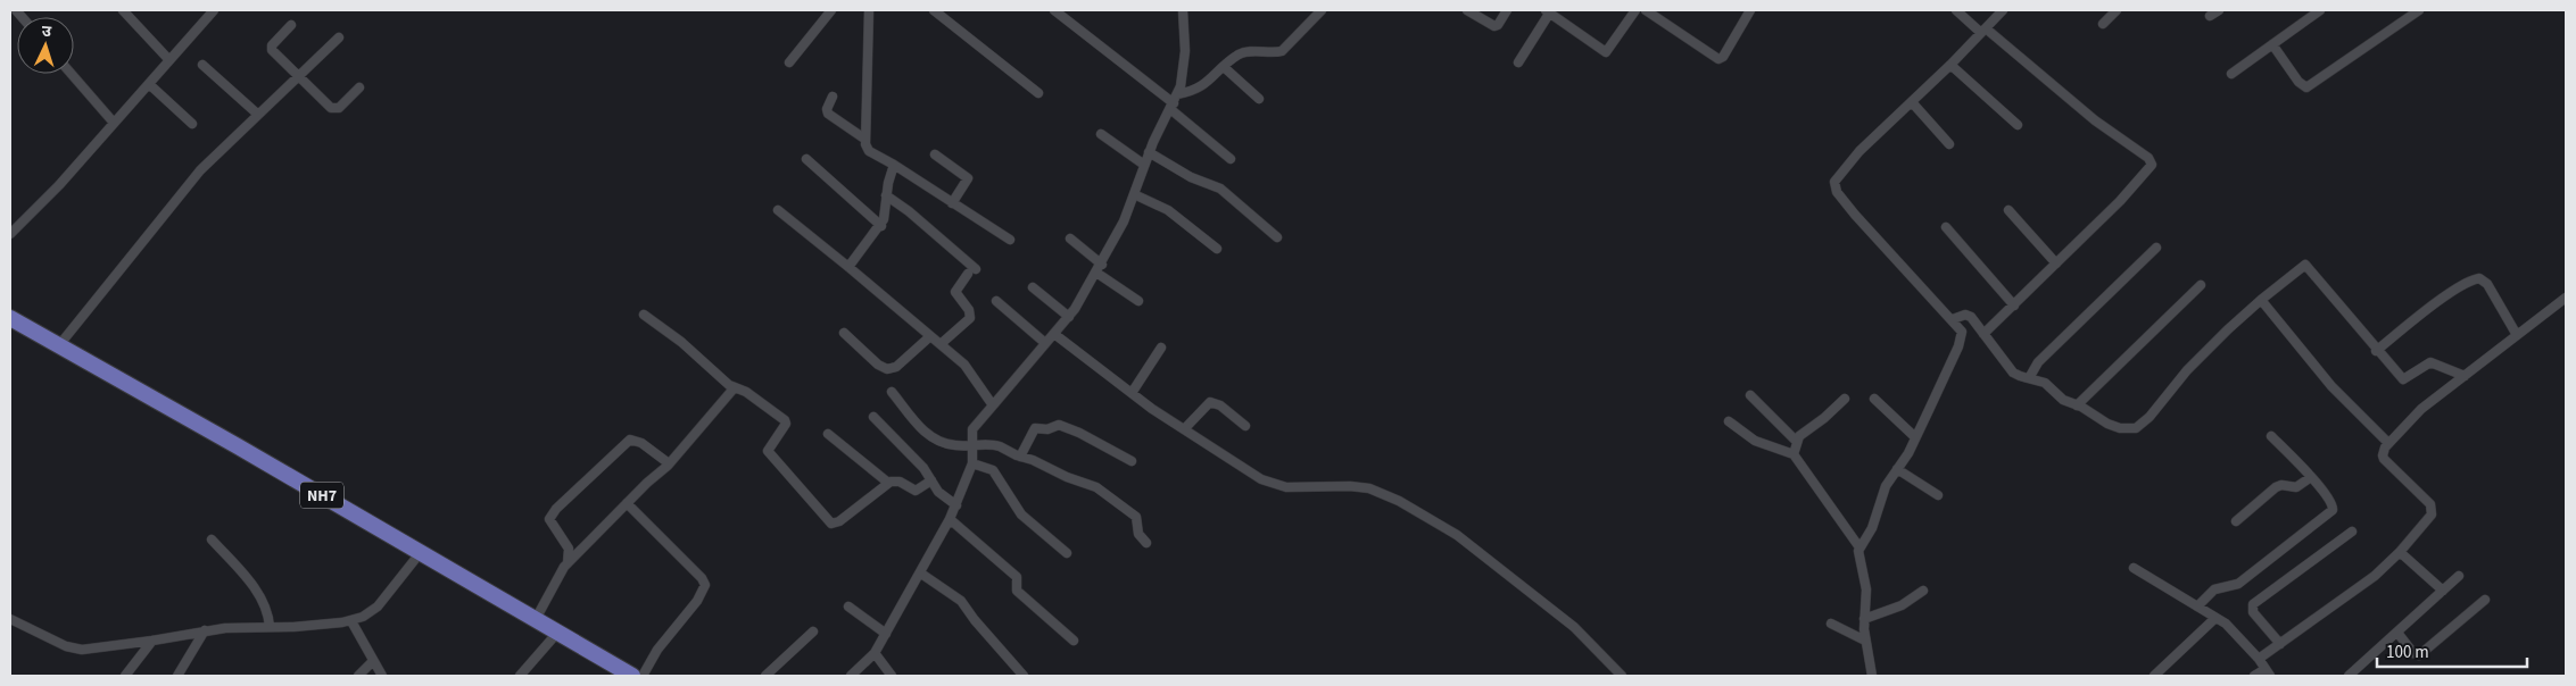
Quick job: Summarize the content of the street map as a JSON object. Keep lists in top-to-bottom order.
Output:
{
  "streets": {
    "highway": ["NH7"]
  },
  "scale_bar": "100 m",
  "north": "top"
}
